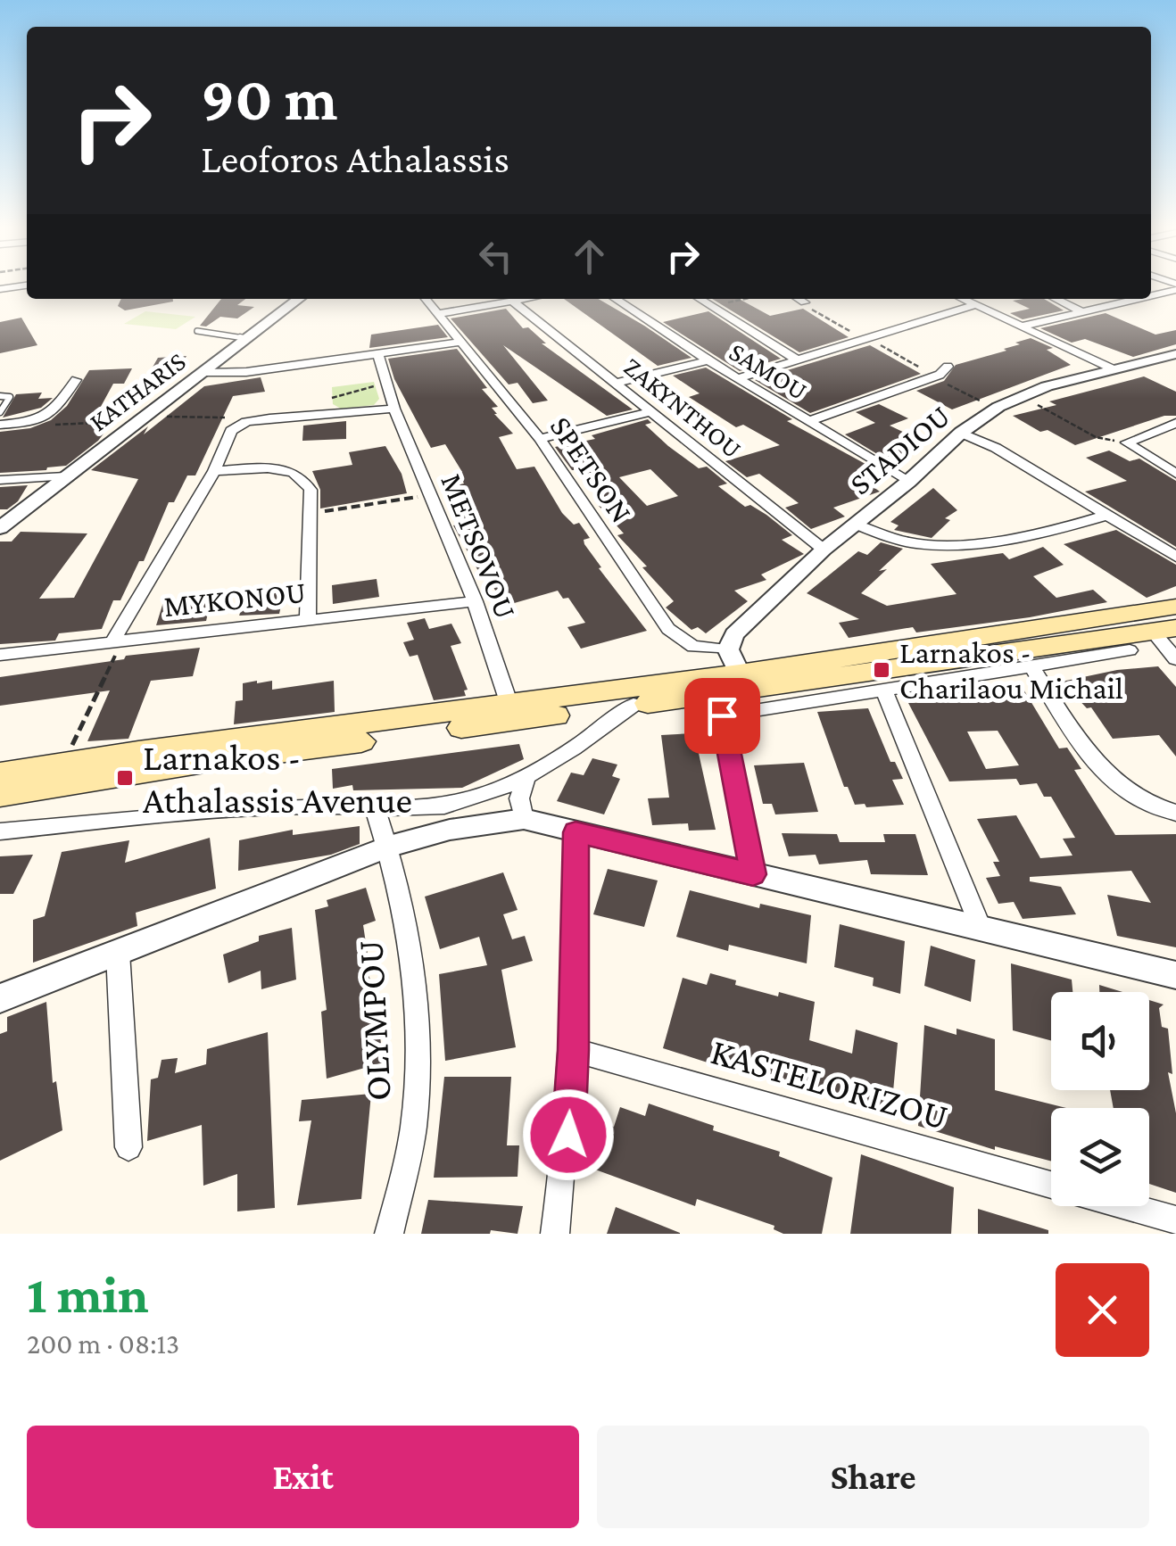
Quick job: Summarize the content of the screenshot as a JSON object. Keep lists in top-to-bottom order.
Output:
{
  "streets": {
    "street": [
      "SAMOU",
      "KATHARIS",
      "ZAKYNTHOU",
      "STADIOU",
      "SPETSON",
      "METSOVOU",
      "MYKONOU",
      "OLYMPOU",
      "KASTELORIZOU"
    ]
  },
  "crossings": [
    ["SAMOU", "STADIOU"],
    ["ZAKYNTHOU", "STADIOU"],
    ["STADIOU", "SPETSON"],
    ["METSOVOU", "MYKONOU"]
  ],
  "places": {
    "transit": ["Larnakos - Charilaou Michail", "Larnakos - Athalassis Avenue"]
  },
  "page": {
    "turn": ["90 m", "Leoforos Athalassis"],
    "heading": ["1 min", "200 m · 08:13"],
    "buttons": ["Exit", "Share"]
  }
}
